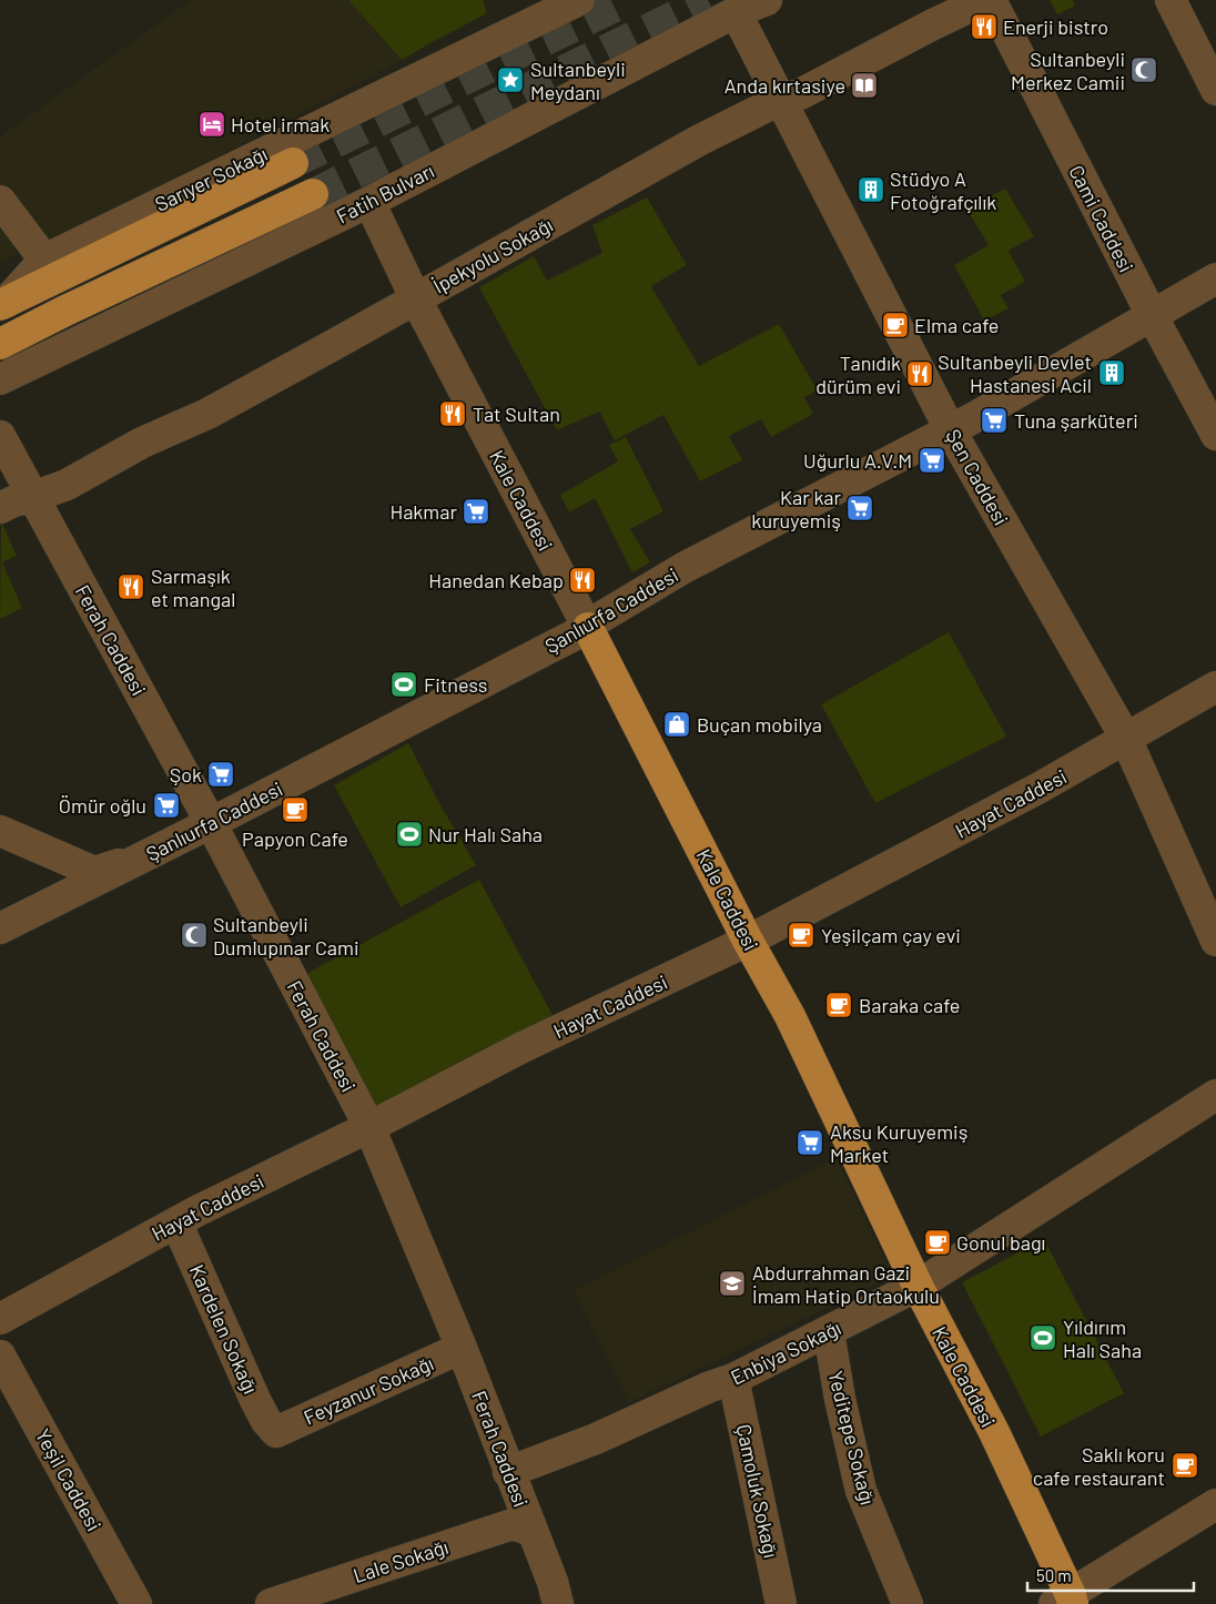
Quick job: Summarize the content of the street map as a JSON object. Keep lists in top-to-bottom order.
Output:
{
  "streets": {
    "main road": ["Fatih Bulvarı", "Kale Caddesi"],
    "street": [
      "Sarıyer Sokağı",
      "Cami Caddesi",
      "İpekyolu Sokağı",
      "Şen Caddesi",
      "Şanlıurfa Caddesi",
      "Ferah Caddesi",
      "Hayat Caddesi",
      "Kardelen Sokağı",
      "Enbiya Sokağı",
      "Feyzanur Sokağı",
      "Yeditepe Sokağı",
      "Yeşil Caddesi",
      "Çamoluk Sokağı",
      "Lale Sokağı"
    ]
  },
  "crossings": [
    ["Fatih Bulvarı", "Şen Caddesi"],
    ["Fatih Bulvarı", "Kale Caddesi"],
    ["Cami Caddesi", "Şanlıurfa Caddesi"],
    ["İpekyolu Sokağı", "Şen Caddesi"],
    ["İpekyolu Sokağı", "Kale Caddesi"],
    ["İpekyolu Sokağı", "Ferah Caddesi"],
    ["Şen Caddesi", "Şanlıurfa Caddesi"],
    ["Şen Caddesi", "Hayat Caddesi"],
    ["Kale Caddesi", "Şanlıurfa Caddesi"],
    ["Kale Caddesi", "Hayat Caddesi"],
    ["Kale Caddesi", "Enbiya Sokağı"],
    ["Şanlıurfa Caddesi", "Ferah Caddesi"],
    ["Ferah Caddesi", "Hayat Caddesi"],
    ["Ferah Caddesi", "Enbiya Sokağı"],
    ["Ferah Caddesi", "Feyzanur Sokağı"],
    ["Ferah Caddesi", "Lale Sokağı"],
    ["Hayat Caddesi", "Kardelen Sokağı"],
    ["Kardelen Sokağı", "Feyzanur Sokağı"],
    ["Enbiya Sokağı", "Yeditepe Sokağı"],
    ["Enbiya Sokağı", "Çamoluk Sokağı"]
  ],
  "places": {
    "restaurant": [
      "Enerji bistro",
      "Tanıdık dürüm evi",
      "Tat Sultan",
      "Hanedan Kebap",
      "Sarmaşık et mangal"
    ],
    "mosque": ["Sultanbeyli Merkez Camii", "Sultanbeyli Dumlupınar Cami"],
    "place": ["Sultanbeyli Meydanı"],
    "library": ["Anda kırtasiye"],
    "hotel": ["Hotel irmak"],
    "building": ["Stüdyo A Fotoğrafçılık", "Sultanbeyli Devlet Hastanesi Acil"],
    "cafe": [
      "Elma cafe",
      "Papyon Cafe",
      "Yeşilçam çay evi",
      "Baraka cafe",
      "Gonul bagı",
      "Saklı koru cafe restaurant"
    ],
    "supermarket": [
      "Tuna şarküteri",
      "Uğurlu A.V.M",
      "Kar kar kuruyemiş",
      "Hakmar",
      "Şok",
      "Ömür oğlu",
      "Aksu Kuruyemiş Market"
    ],
    "sports": ["Fitness", "Nur Halı Saha", "Yıldırım Halı Saha"],
    "shop": ["Buçan mobilya"],
    "school or university": ["Abdurrahman Gazi İmam Hatip Ortaokulu"]
  },
  "scale_bar": "50 m"
}
